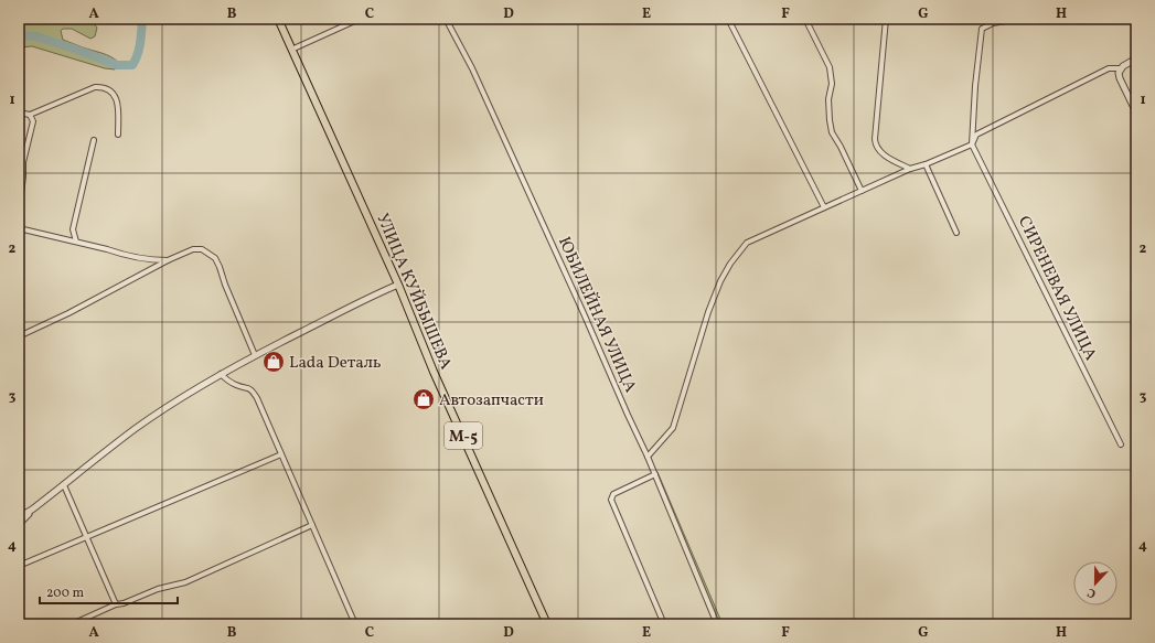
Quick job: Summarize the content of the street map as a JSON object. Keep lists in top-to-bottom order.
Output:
{
  "streets": {
    "highway": ["УЛИЦА КУЙБЫШЕВА", "М-5"],
    "street": ["СИРЕНЕВАЯ УЛИЦА", "ЮБИЛЕЙНАЯ УЛИЦА"]
  },
  "places": {
    "shop": ["Lada Dеталь", "Автозапчасти"]
  },
  "scale_bar": "200 m",
  "north": "bottom",
  "grid": {
    "columns": [
      "A",
      "B",
      "C",
      "D",
      "E",
      "F",
      "G",
      "H"
    ],
    "rows": [
      "1",
      "2",
      "3",
      "4"
    ]
  }
}
